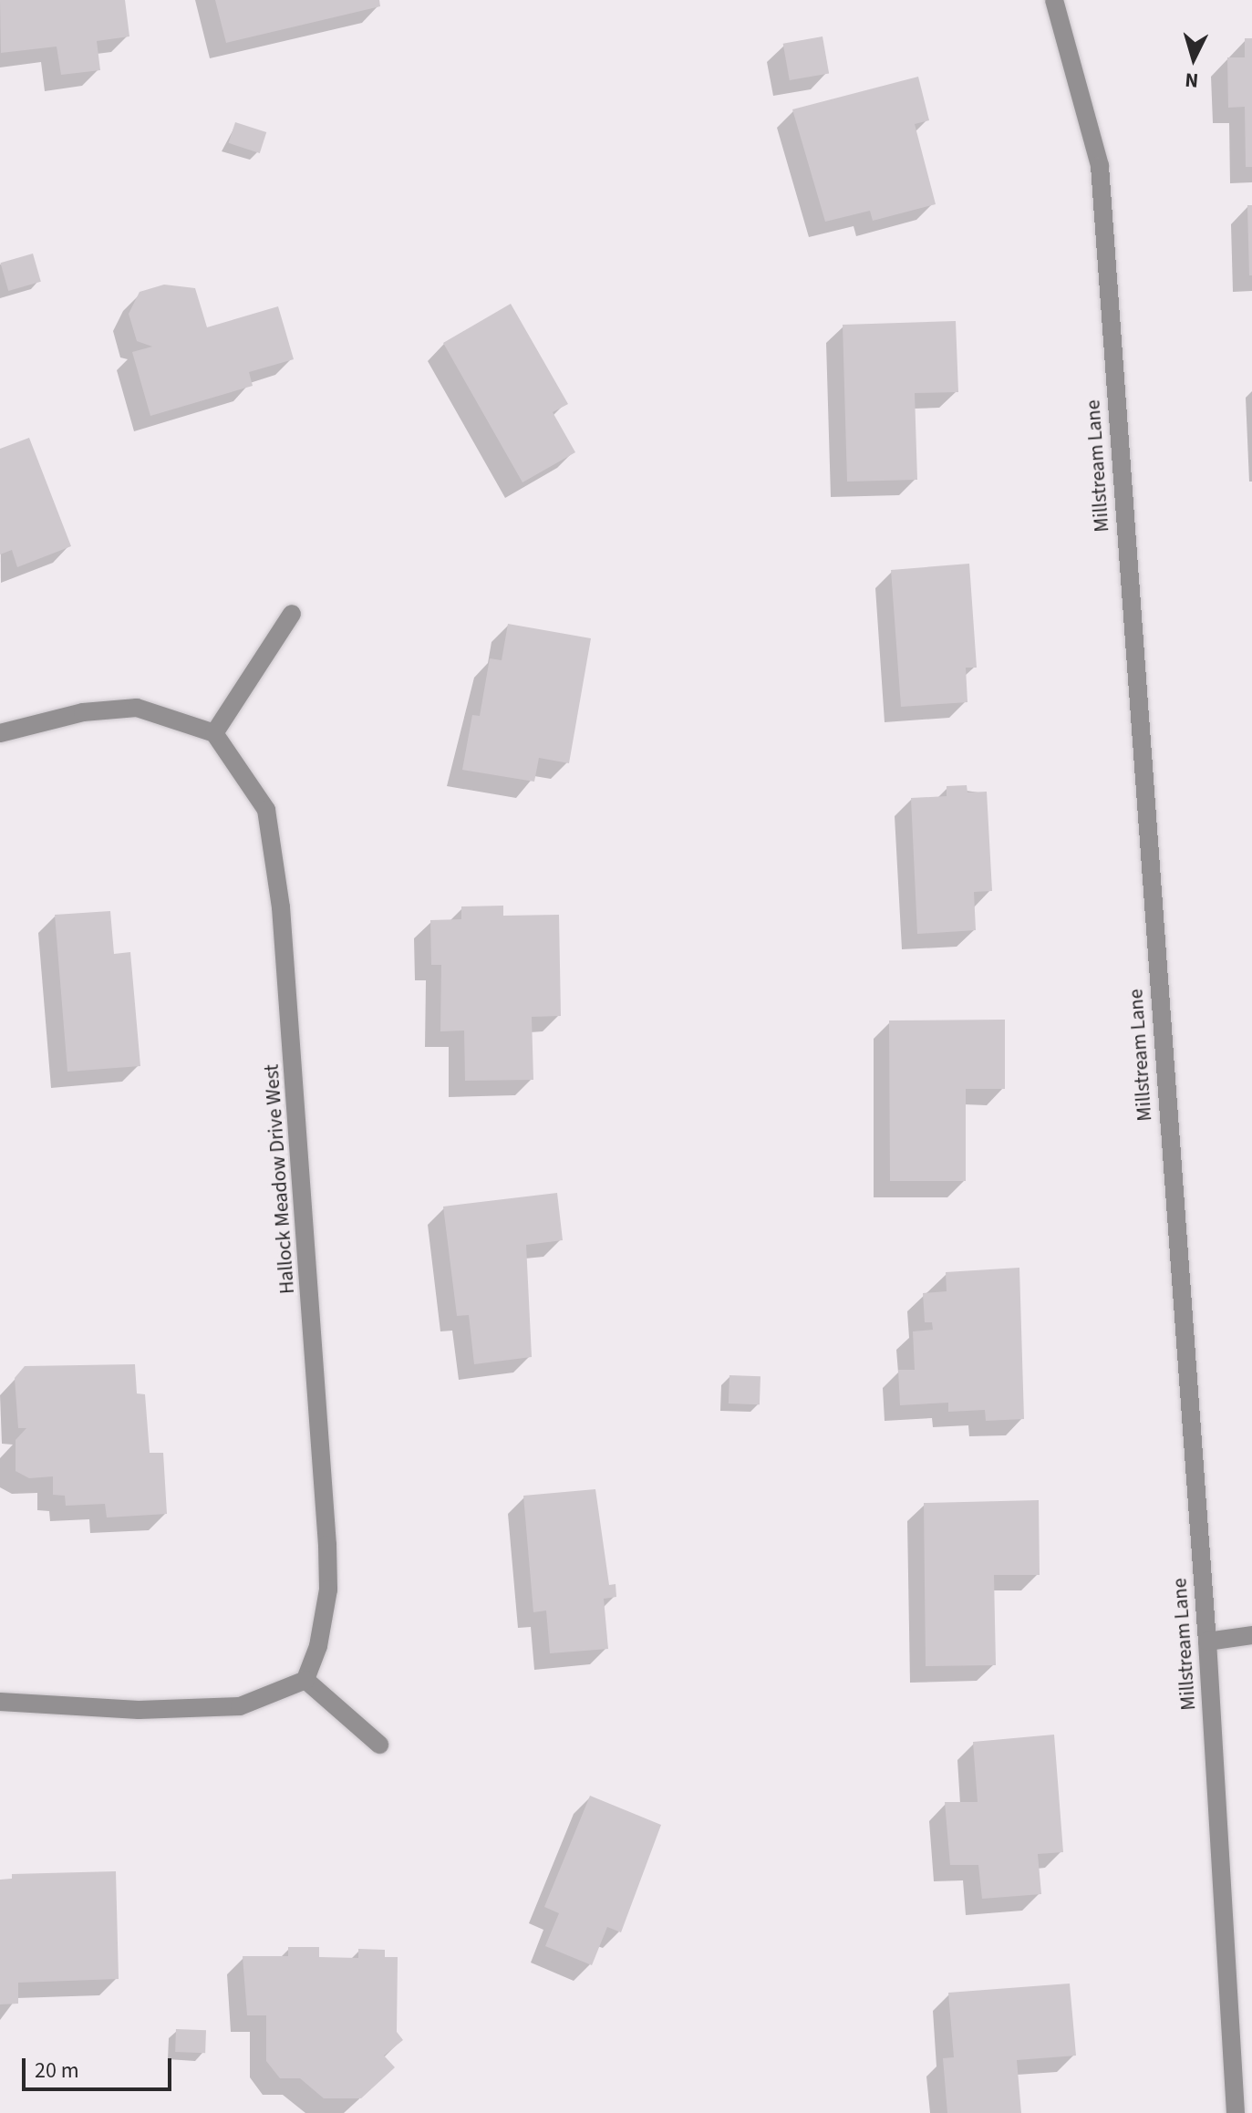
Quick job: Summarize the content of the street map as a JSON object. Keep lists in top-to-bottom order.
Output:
{
  "streets": {
    "street": ["Millstream Lane", "Hallock Meadow Drive West"]
  },
  "scale_bar": "20 m",
  "north": "bottom"
}
